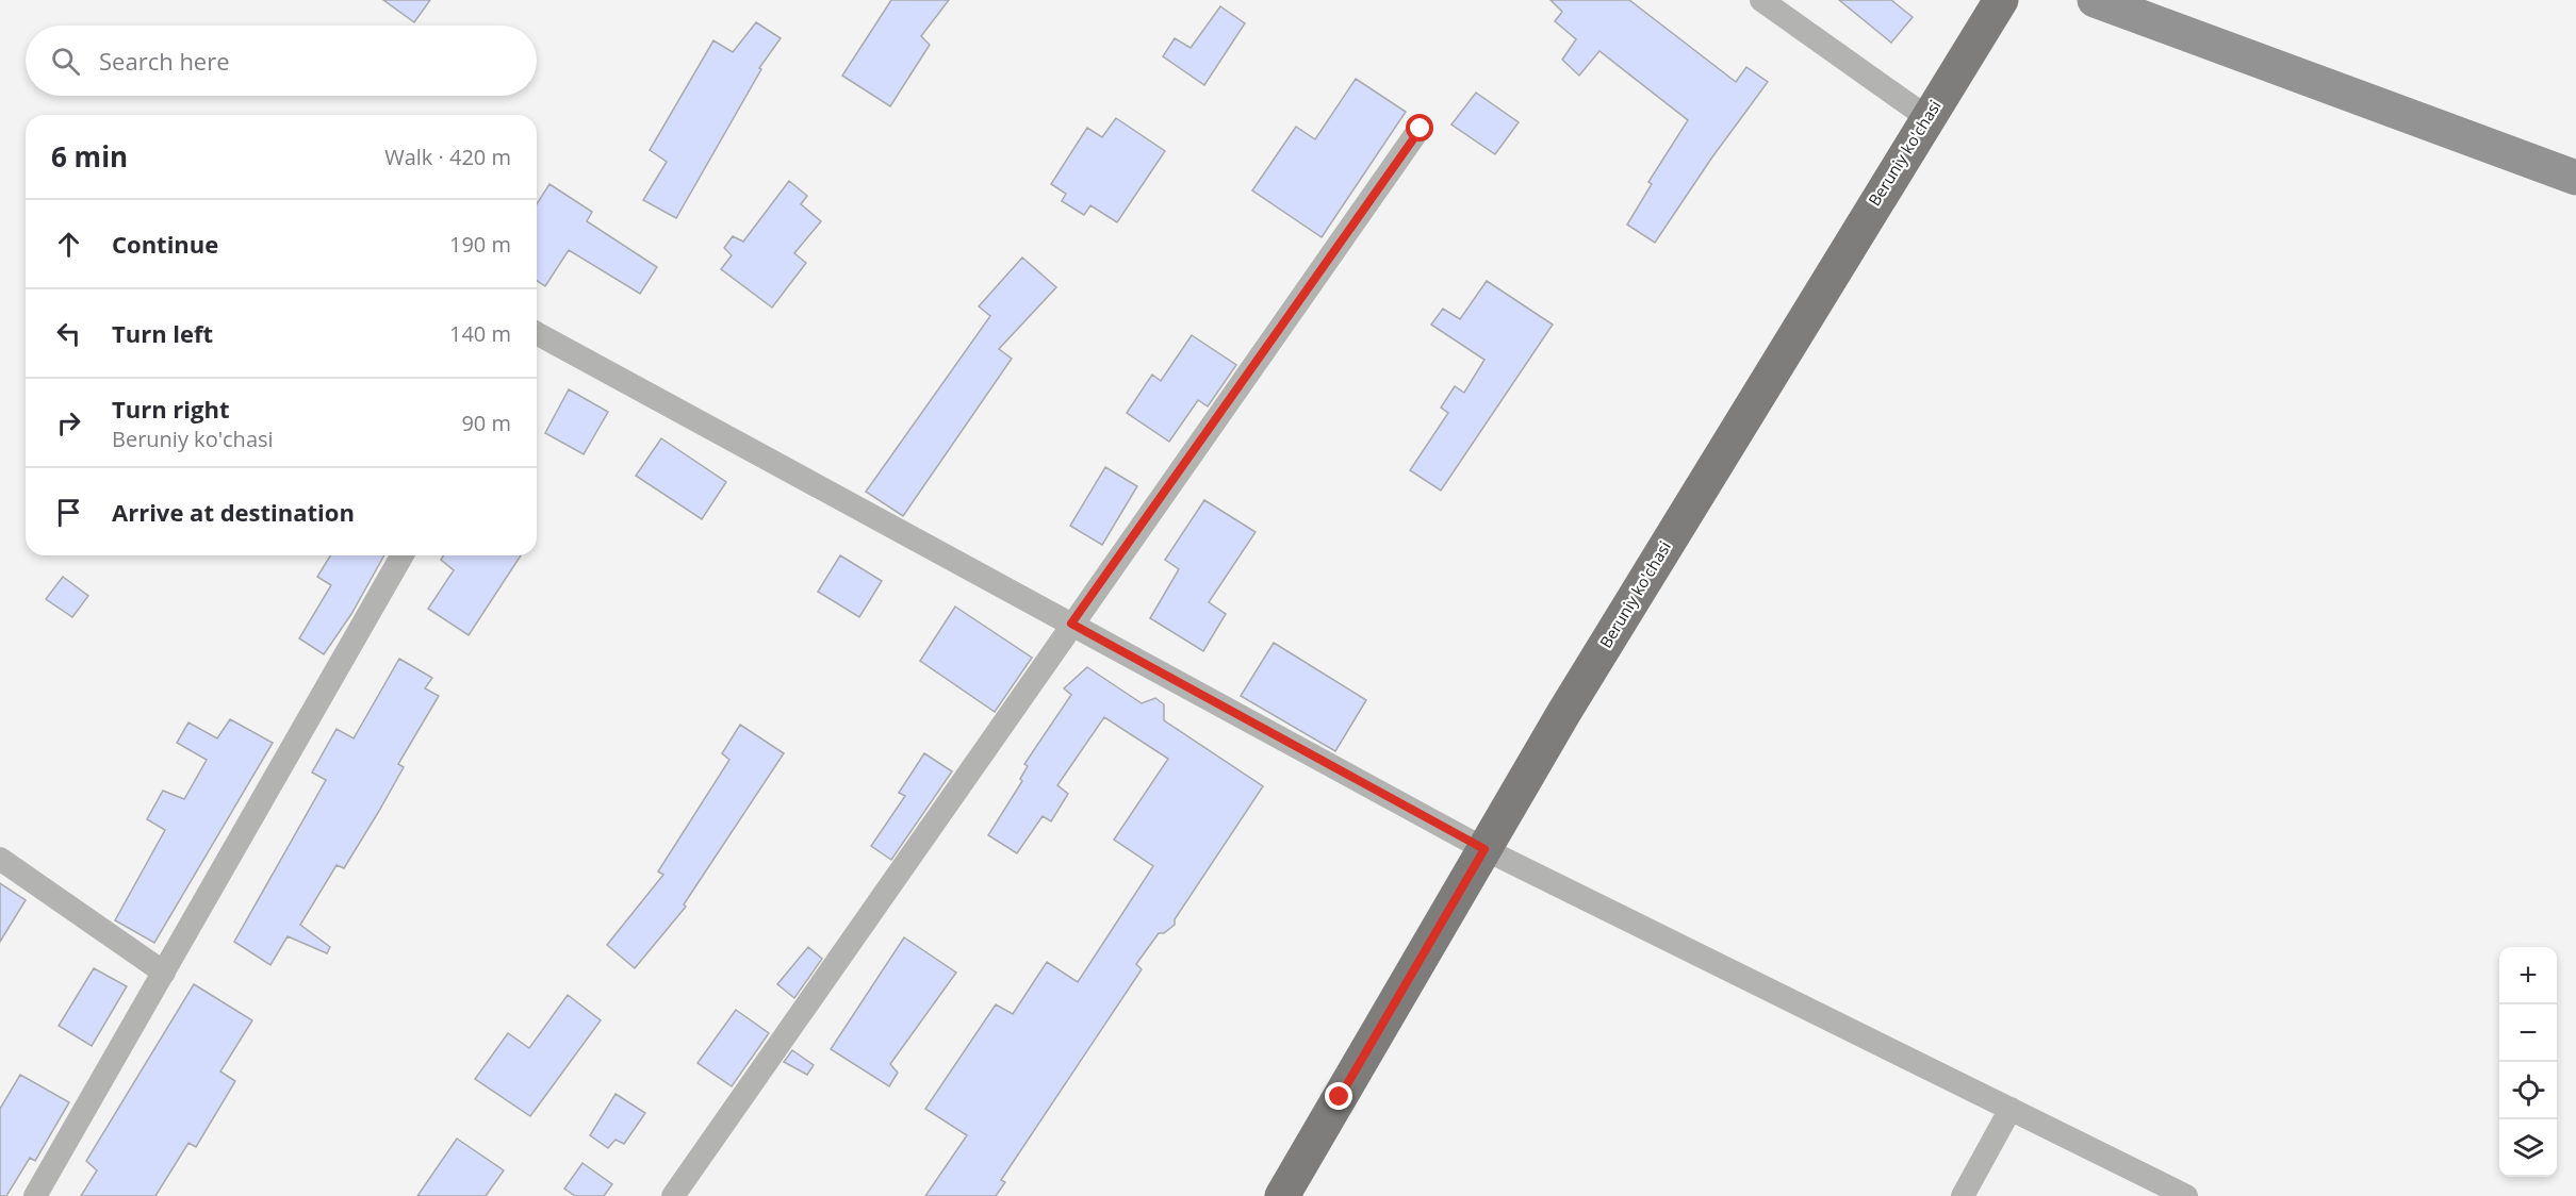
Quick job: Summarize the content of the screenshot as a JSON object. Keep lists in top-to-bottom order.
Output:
{
  "streets": {
    "main road": ["Beruniy ko'chasi"]
  },
  "page": {
    "search": "Search here",
    "heading": ["6 min", "Walk · 420 m"],
    "list": [
      ["Continue", "190 m"],
      ["Turn left", "140 m"],
      ["Turn right", "Beruniy ko'chasi", "90 m"],
      "Arrive at destination"
    ],
    "map_buttons": ["+", "−"]
  }
}
